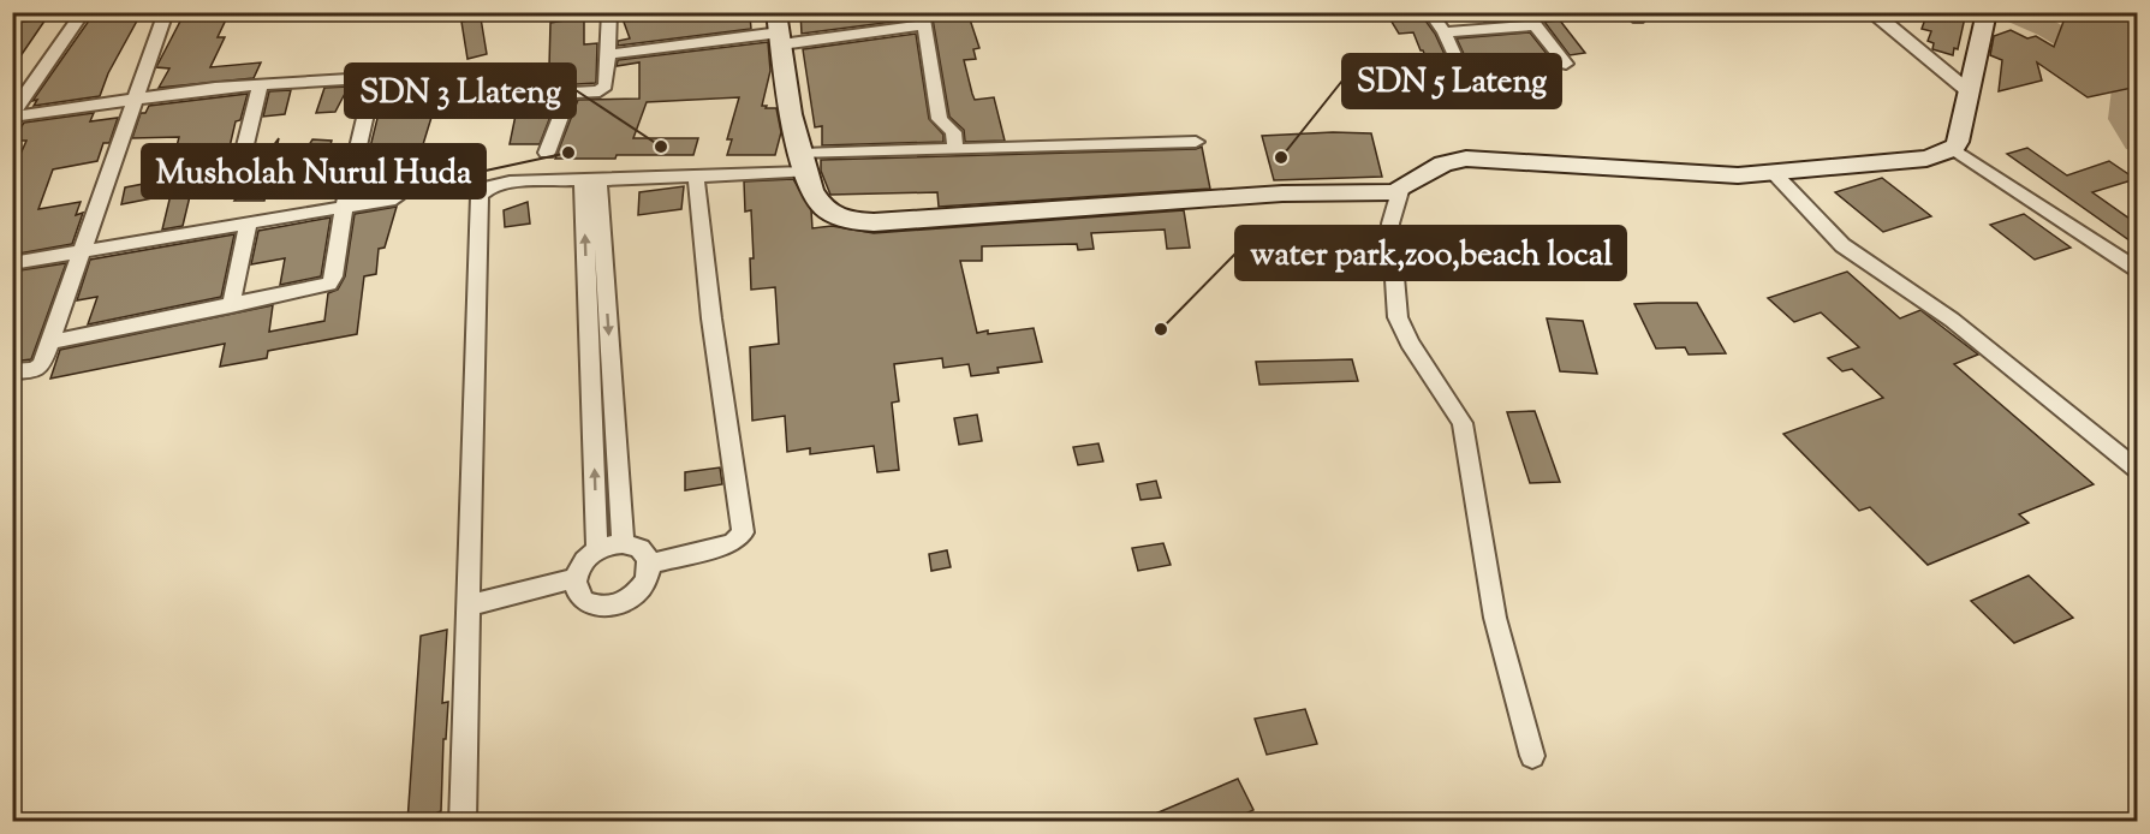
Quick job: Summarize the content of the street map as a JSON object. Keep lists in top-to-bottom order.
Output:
{
  "places": [
    "SDN 3 Llateng",
    "Musholah Nurul Huda",
    "SDN 5 Lateng",
    "water park,zoo,beach local"
  ]
}
